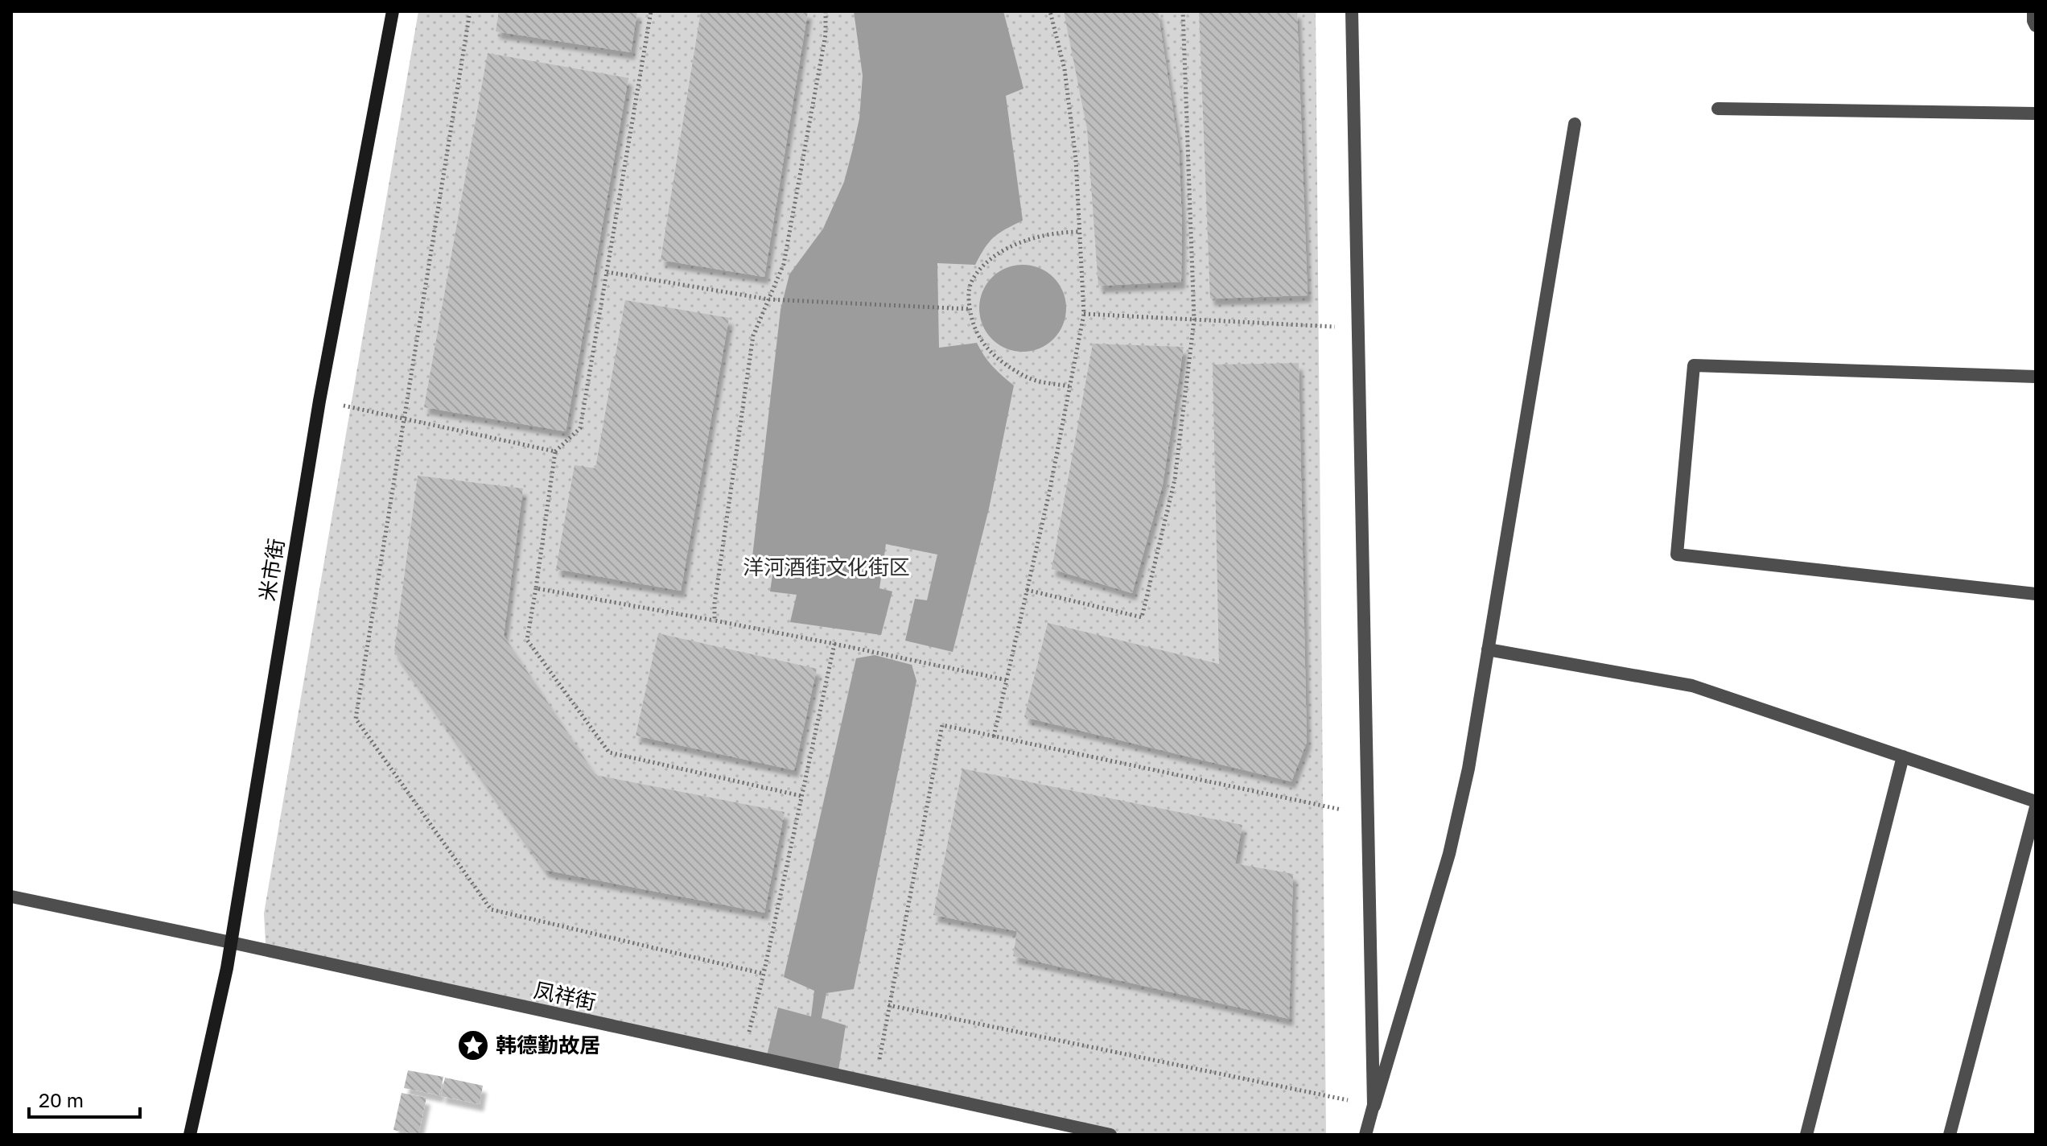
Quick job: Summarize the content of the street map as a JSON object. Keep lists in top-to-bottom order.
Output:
{
  "streets": {
    "street": ["米市街", "凤祥街"]
  },
  "crossings": [
    ["米市街", "凤祥街"]
  ],
  "parks": ["洋河酒街文化街区"],
  "places": {
    "place": ["韩德勤故居"]
  },
  "scale_bar": "20 m"
}
